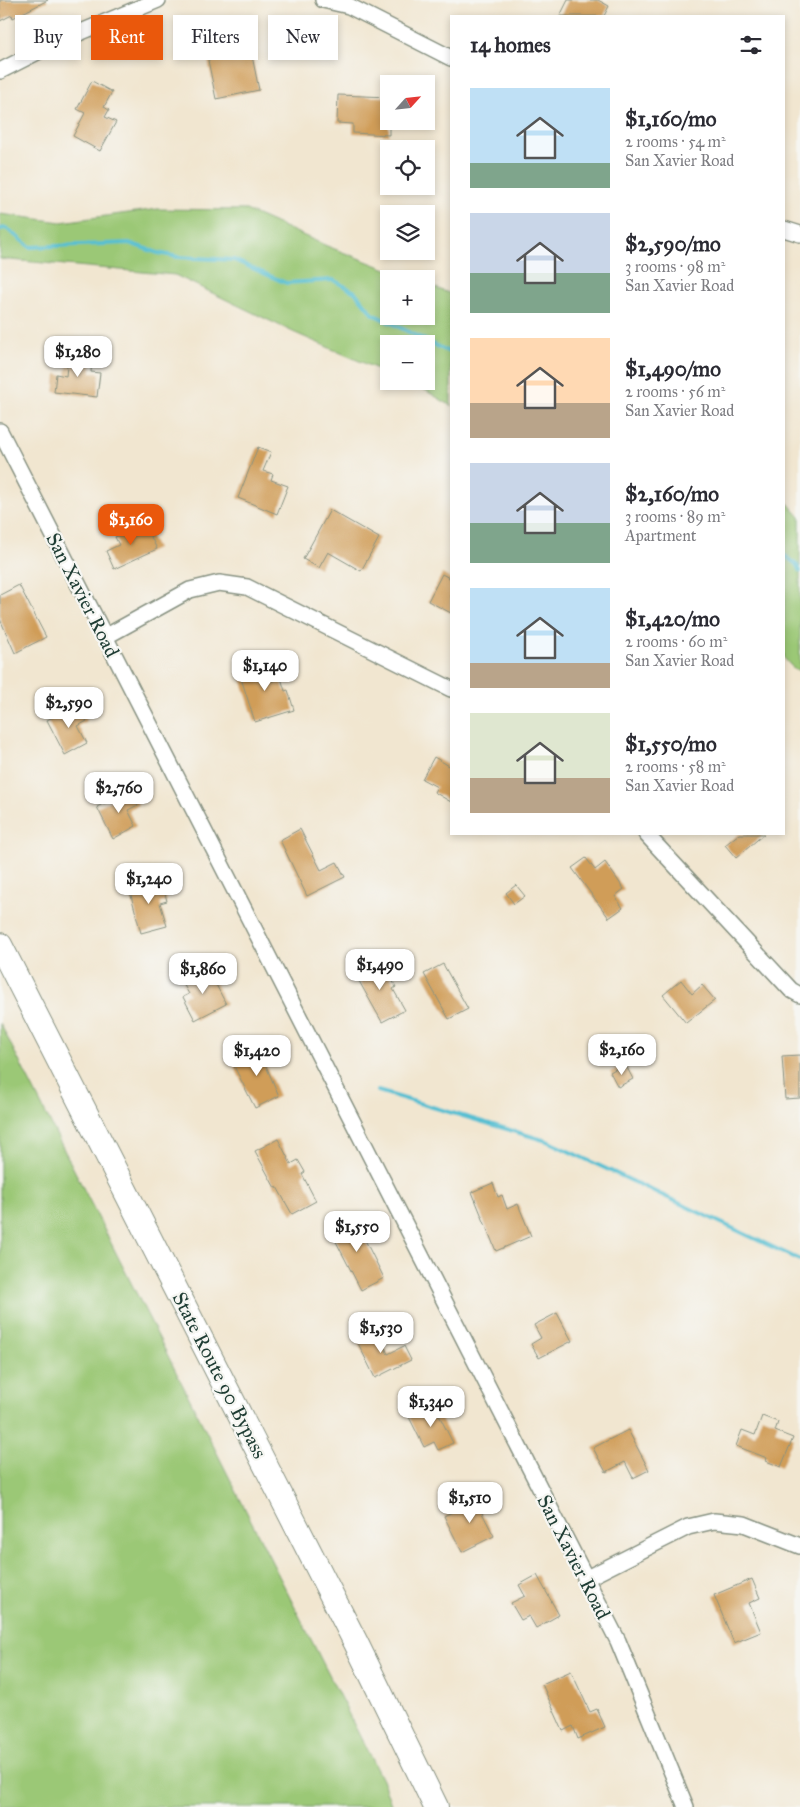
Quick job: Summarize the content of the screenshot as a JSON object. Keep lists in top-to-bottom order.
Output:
{
  "streets": {
    "highway": ["State Route 90 Bypass"],
    "street": ["San Xavier Road"]
  },
  "north": "top right",
  "page": {
    "chip": [
      "Buy",
      "Rent",
      "Filters",
      "New"
    ],
    "heading": "14 homes",
    "map_buttons": ["+", "−"],
    "list": [
      {
        "name": "$1,160/mo",
        "note": "2 rooms · 54 m² · San Xavier Road"
      },
      {
        "name": "$2,590/mo",
        "note": "3 rooms · 98 m² · San Xavier Road"
      },
      {
        "name": "$1,490/mo",
        "note": "2 rooms · 56 m² · San Xavier Road"
      },
      {
        "name": "$2,160/mo",
        "note": "3 rooms · 89 m² · Apartment"
      },
      {
        "name": "$1,420/mo",
        "note": "2 rooms · 60 m² · San Xavier Road"
      },
      {
        "name": "$1,550/mo",
        "note": "2 rooms · 58 m² · San Xavier Road"
      }
    ],
    "price": [
      "$1,280",
      "$1,160",
      "$1,140",
      "$2,590",
      "$2,760",
      "$1,240",
      "$1,490",
      "$1,860",
      "$2,160",
      "$1,420",
      "$1,550",
      "$1,530",
      "$1,340",
      "$1,510"
    ]
  }
}
